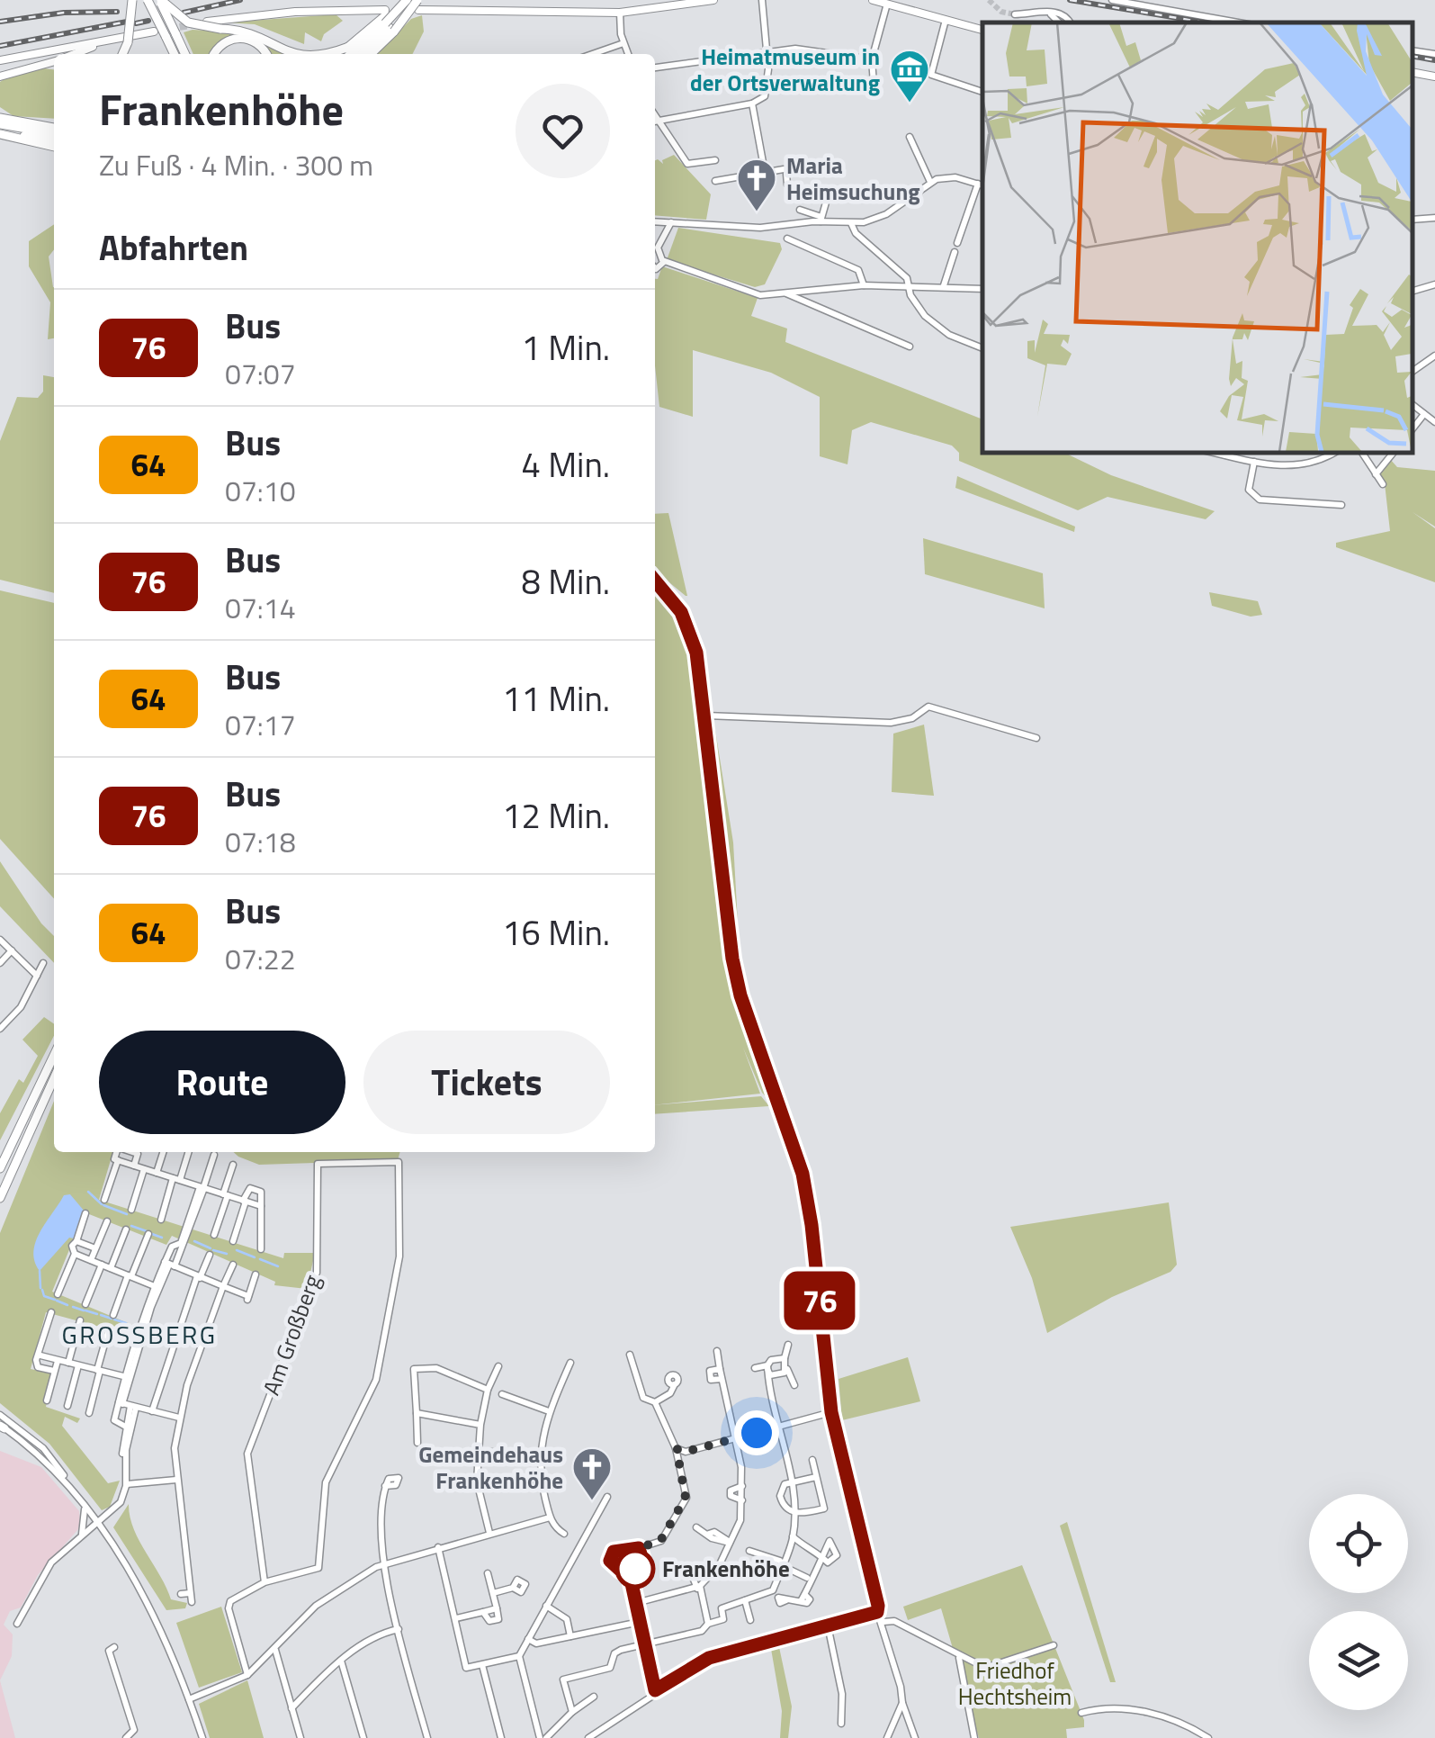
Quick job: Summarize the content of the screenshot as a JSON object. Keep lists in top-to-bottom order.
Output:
{
  "streets": {
    "street": ["Am Großberg"]
  },
  "districts": ["GROSSBERG"],
  "parks": ["Friedhof Hechtsheim"],
  "places": {
    "museum": ["Heimatmuseum in der Ortsverwaltung"],
    "church": ["Maria Heimsuchung", "Gemeindehaus Frankenhöhe"],
    "other": ["Frankenhöhe"]
  },
  "lines": ["bus line 76"],
  "page": {
    "on_map": "76",
    "heading": [
      ["Frankenhöhe", "Zu Fuß · 4 Min. · 300 m"],
      "Abfahrten"
    ],
    "list": [
      {
        "mark": "76",
        "name": "Bus",
        "note": "07:07",
        "value": "1 Min."
      },
      {
        "mark": "64",
        "name": "Bus",
        "note": "07:10",
        "value": "4 Min."
      },
      {
        "mark": "76",
        "name": "Bus",
        "note": "07:14",
        "value": "8 Min."
      },
      {
        "mark": "64",
        "name": "Bus",
        "note": "07:17",
        "value": "11 Min."
      },
      {
        "mark": "76",
        "name": "Bus",
        "note": "07:18",
        "value": "12 Min."
      },
      {
        "mark": "64",
        "name": "Bus",
        "note": "07:22",
        "value": "16 Min."
      }
    ],
    "buttons": ["Route", "Tickets"]
  }
}
